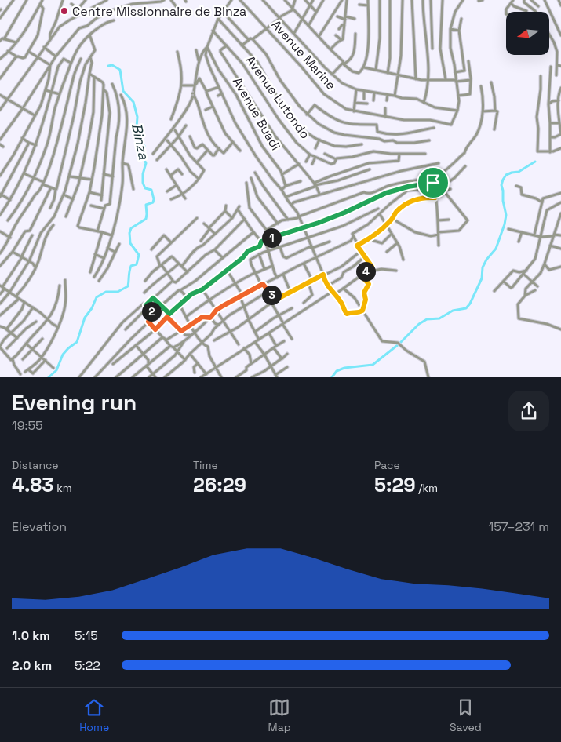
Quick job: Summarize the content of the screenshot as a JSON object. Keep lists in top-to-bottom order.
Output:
{
  "streets": {
    "street": ["Avenue Marine", "Avenue Lutondo", "Avenue Buadi"]
  },
  "water": ["Binza"],
  "places": ["Centre Missionnaire de Binza"],
  "north": "left",
  "page": {
    "pins": [
      "1",
      "4",
      "3",
      "2"
    ],
    "heading": ["Evening run", "19:55"],
    "stats": [
      ["Distance", "4.83 km"],
      ["Time", "26:29"],
      ["Pace", "5:29 /km"]
    ],
    "chart": ["Elevation", "157–231 m"],
    "list": [
      {
        "name": "1.0 km",
        "note": "5:15"
      },
      {
        "name": "2.0 km",
        "note": "5:22"
      }
    ],
    "tabs": ["Home", "Map", "Saved"]
  }
}
